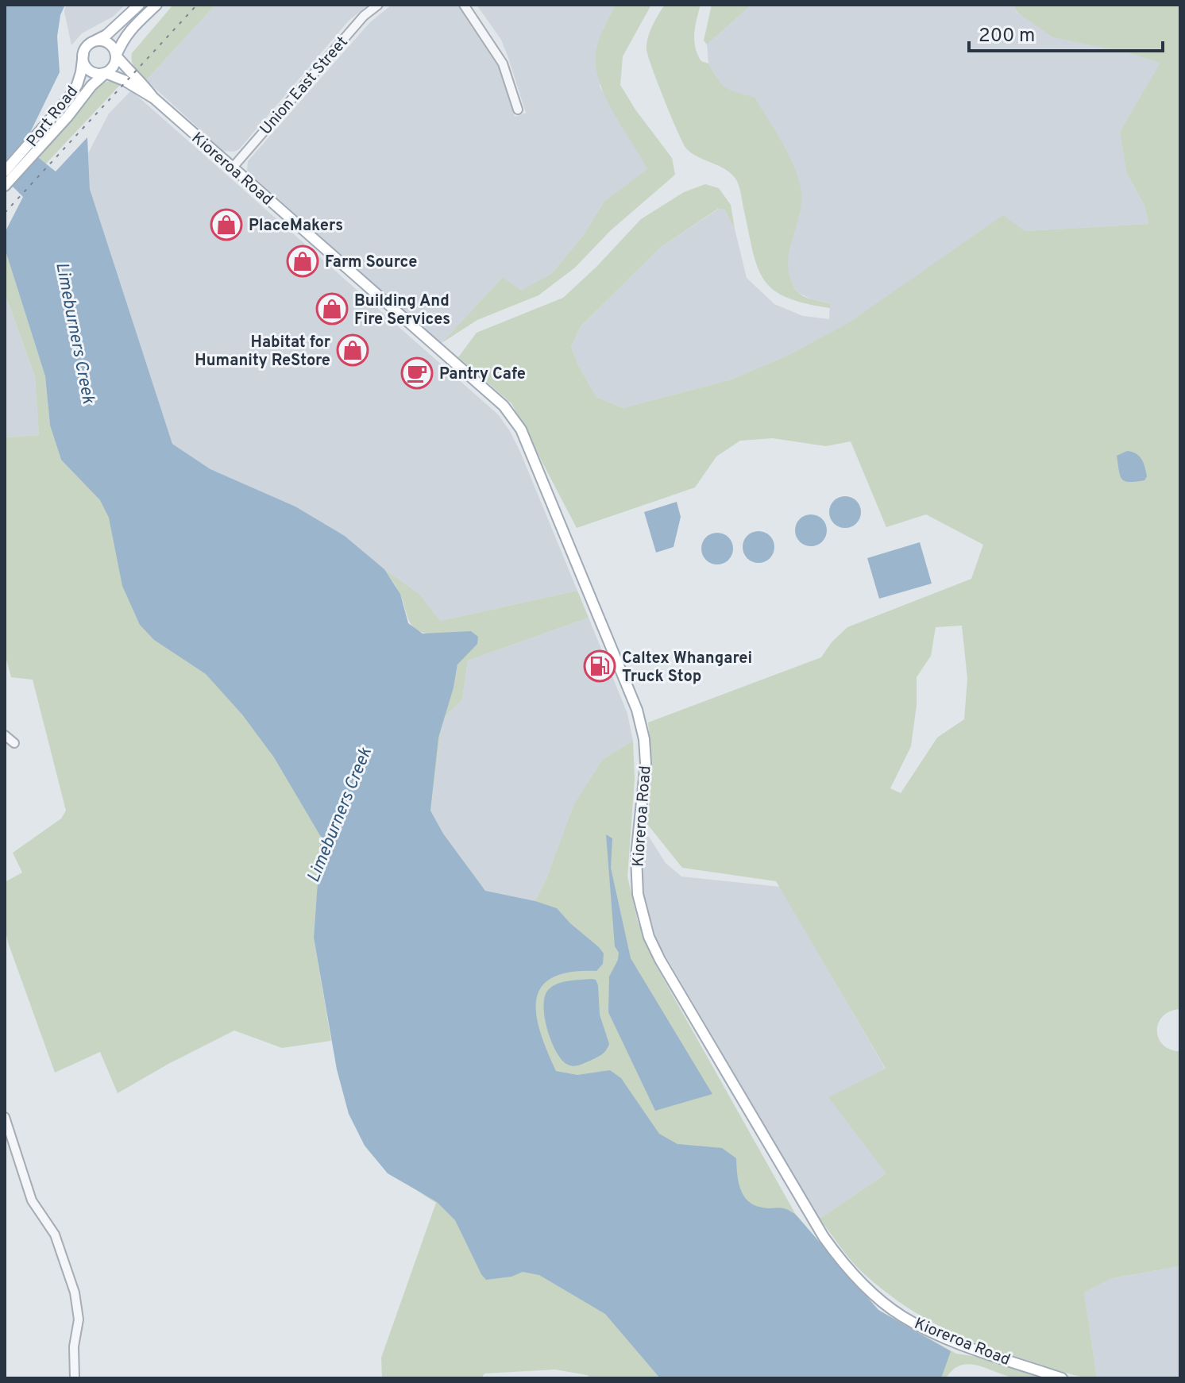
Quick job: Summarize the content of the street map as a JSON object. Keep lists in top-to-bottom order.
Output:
{
  "streets": {
    "main road": ["Port Road", "Kioreroa Road"],
    "street": ["Union East Street"]
  },
  "crossings": [
    ["Union East Street", "Kioreroa Road"],
    ["Port Road", "Kioreroa Road"]
  ],
  "water": ["Limeburners Creek"],
  "places": {
    "shop": [
      "PlaceMakers",
      "Farm Source",
      "Building And Fire Services",
      "Habitat for Humanity ReStore"
    ],
    "cafe": ["Pantry Cafe"],
    "fuel station": ["Caltex Whangarei Truck Stop"]
  },
  "scale_bar": "200 m"
}
